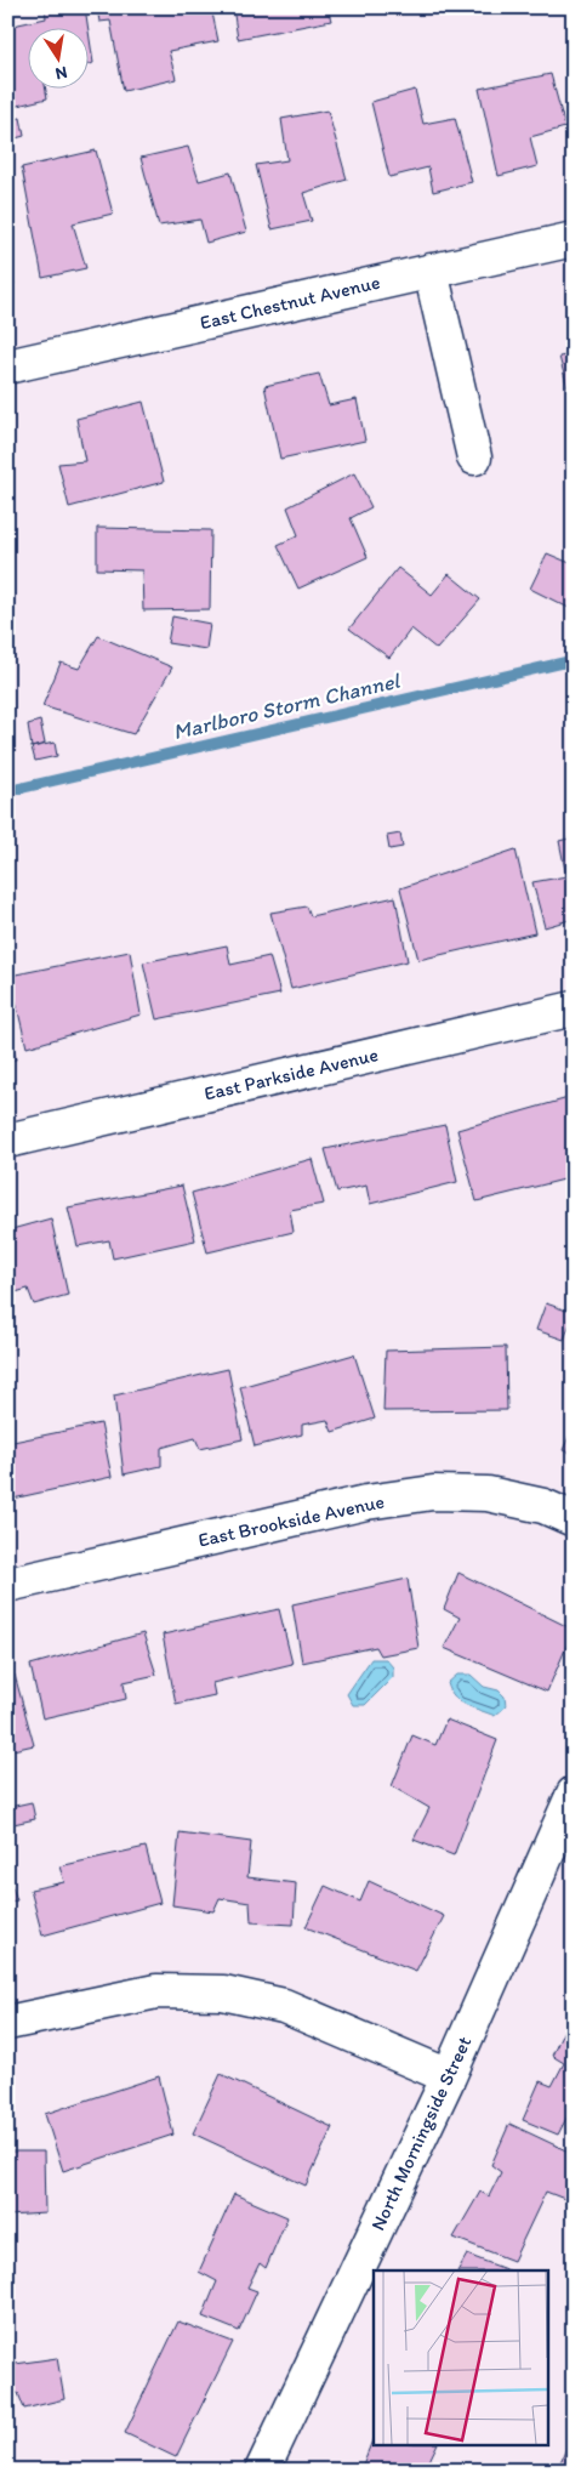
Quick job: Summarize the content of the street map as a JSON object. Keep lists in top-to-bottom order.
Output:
{
  "streets": {
    "street": [
      "East Chestnut Avenue",
      "East Parkside Avenue",
      "East Brookside Avenue",
      "North Morningside Street"
    ]
  },
  "water": ["Marlboro Storm Channel"],
  "north": "bottom"
}
